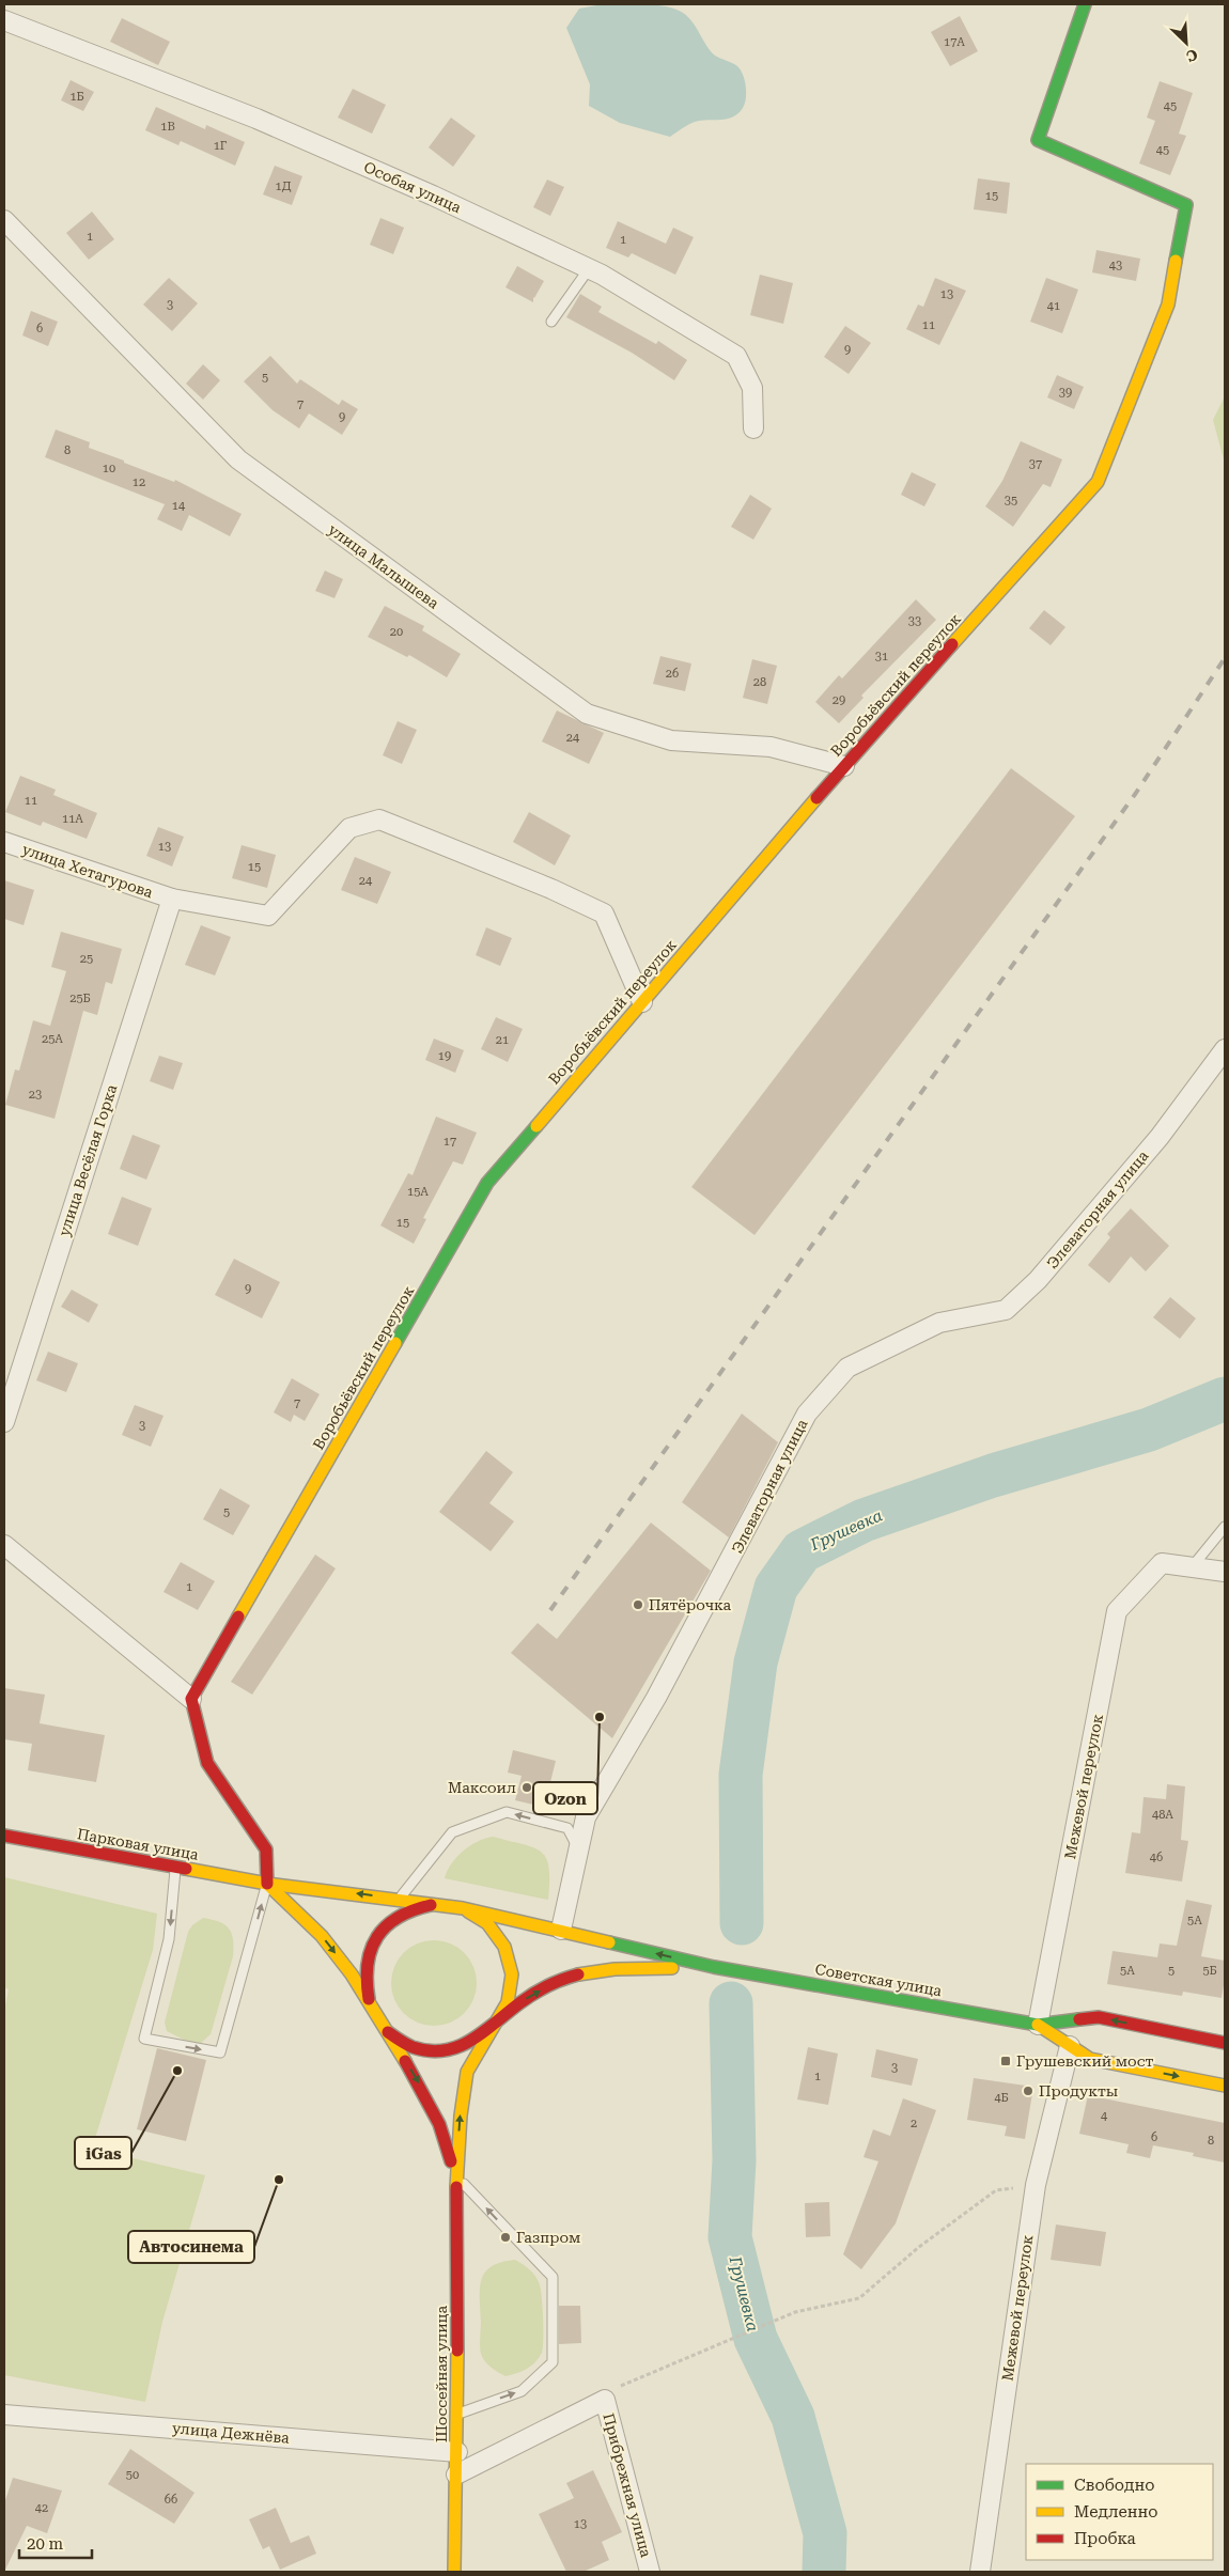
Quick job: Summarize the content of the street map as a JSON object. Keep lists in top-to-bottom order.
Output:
{
  "streets": {
    "main road": [
      "Воробьёвский переулок",
      "Парковая улица",
      "Советская улица",
      "Шоссейная улица"
    ],
    "street": [
      "Особая улица",
      "улица Малышева",
      "улица Хетагурова",
      "улица Весёлая Горка",
      "Элеваторная улица",
      "Межевой переулок",
      "улица Дежнёва",
      "Прибрежная улица"
    ]
  },
  "crossings": [
    ["улица Малышева", "Воробьёвский переулок"],
    ["Воробьёвский переулок", "улица Хетагурова"],
    ["улица Хетагурова", "улица Весёлая Горка"],
    ["Элеваторная улица", "Советская улица"],
    ["Межевой переулок", "Советская улица"],
    ["Парковая улица", "Советская улица"],
    ["Шоссейная улица", "улица Дежнёва"]
  ],
  "water": ["Грушевка"],
  "places": {
    "other": [
      "Пятёрочка",
      "Ozon",
      "Максоил",
      "iGas",
      "Продукты",
      "Автосинема",
      "Газпром"
    ],
    "transit": ["Грушевский мост"]
  },
  "house_numbers": [
    "17А",
    "1Б",
    "45",
    "1В",
    "1Г",
    "45",
    "1Д",
    "15",
    "1",
    "1",
    "43",
    "13",
    "3",
    "41",
    "11",
    "6",
    "9",
    "5",
    "39",
    "7",
    "9",
    "8",
    "37",
    "10",
    "12",
    "35",
    "14",
    "33",
    "20",
    "31",
    "26",
    "28",
    "29",
    "24",
    "11",
    "11А",
    "13",
    "15",
    "24",
    "25",
    "25Б",
    "25А",
    "21",
    "19",
    "23",
    "17",
    "15А",
    "15",
    "9",
    "7",
    "3",
    "5",
    "1",
    "48А",
    "46",
    "5А",
    "5А",
    "5",
    "5Б",
    "3",
    "1",
    "4Б",
    "4",
    "2",
    "6",
    "8",
    "50",
    "66",
    "42",
    "13"
  ],
  "legend": ["Свободно", "Медленно", "Пробка"],
  "scale_bar": "20 m",
  "north": "bottom right"
}
